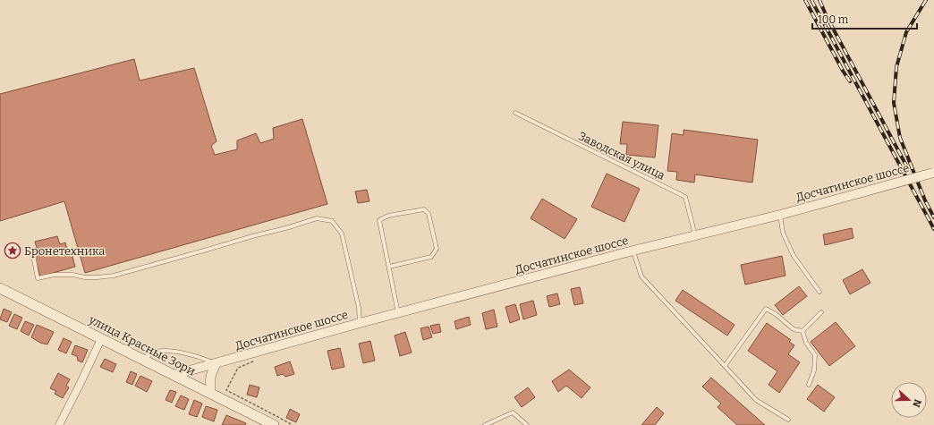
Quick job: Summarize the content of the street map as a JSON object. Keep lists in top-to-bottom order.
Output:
{
  "streets": {
    "main road": ["улица Красные Зори"],
    "street": ["Досчатинское шоссе"],
    "lane": ["Заводская улица"]
  },
  "crossings": [
    ["Заводская улица", "Досчатинское шоссе"],
    ["Досчатинское шоссе", "улица Красные Зори"]
  ],
  "places": {
    "place": ["Бронетехника"]
  },
  "scale_bar": "100 m",
  "north": "right"
}
